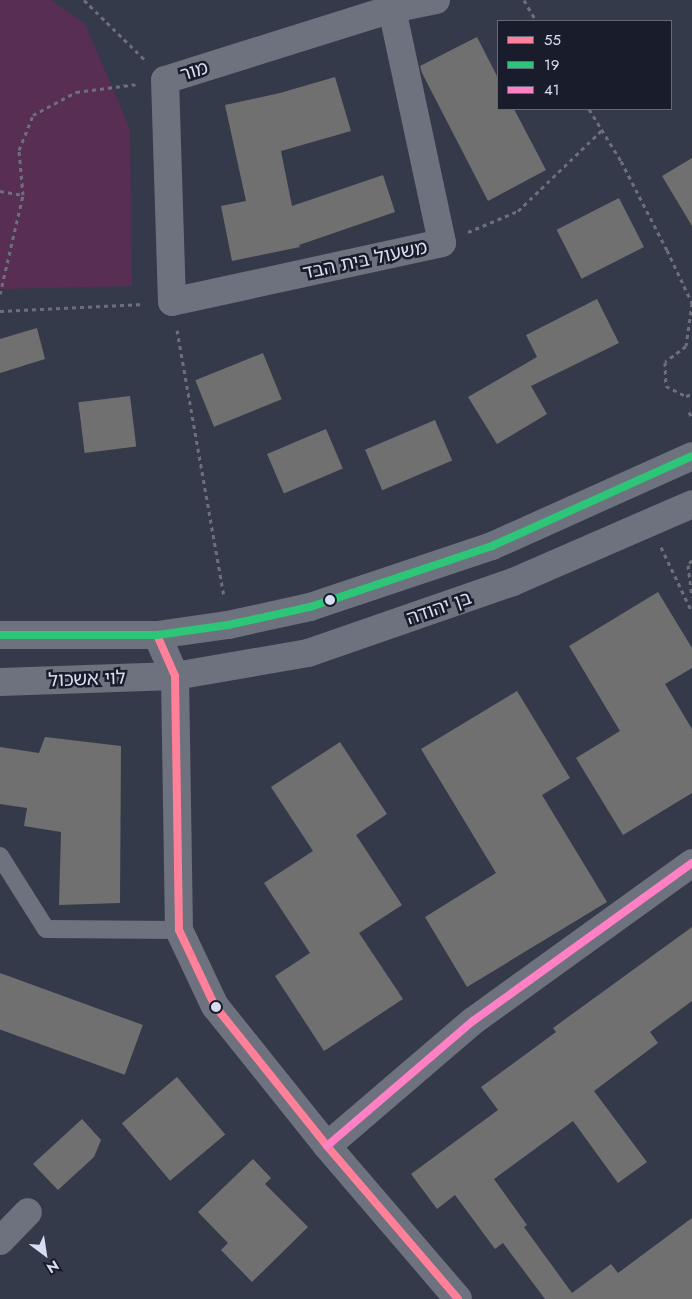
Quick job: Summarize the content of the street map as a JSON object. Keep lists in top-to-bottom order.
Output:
{
  "streets": {
    "street": [
      "מור",
      "משעול בית הבד",
      "בן יהודה",
      "לוי אשכול"
    ]
  },
  "crossings": [
    ["מור", "משעול בית הבד"],
    ["בן יהודה", "לוי אשכול"]
  ],
  "lines": ["transit line 19", "transit line 55", "transit line 41"],
  "legend": ["55", "19", "41"],
  "north": "bottom right"
}
